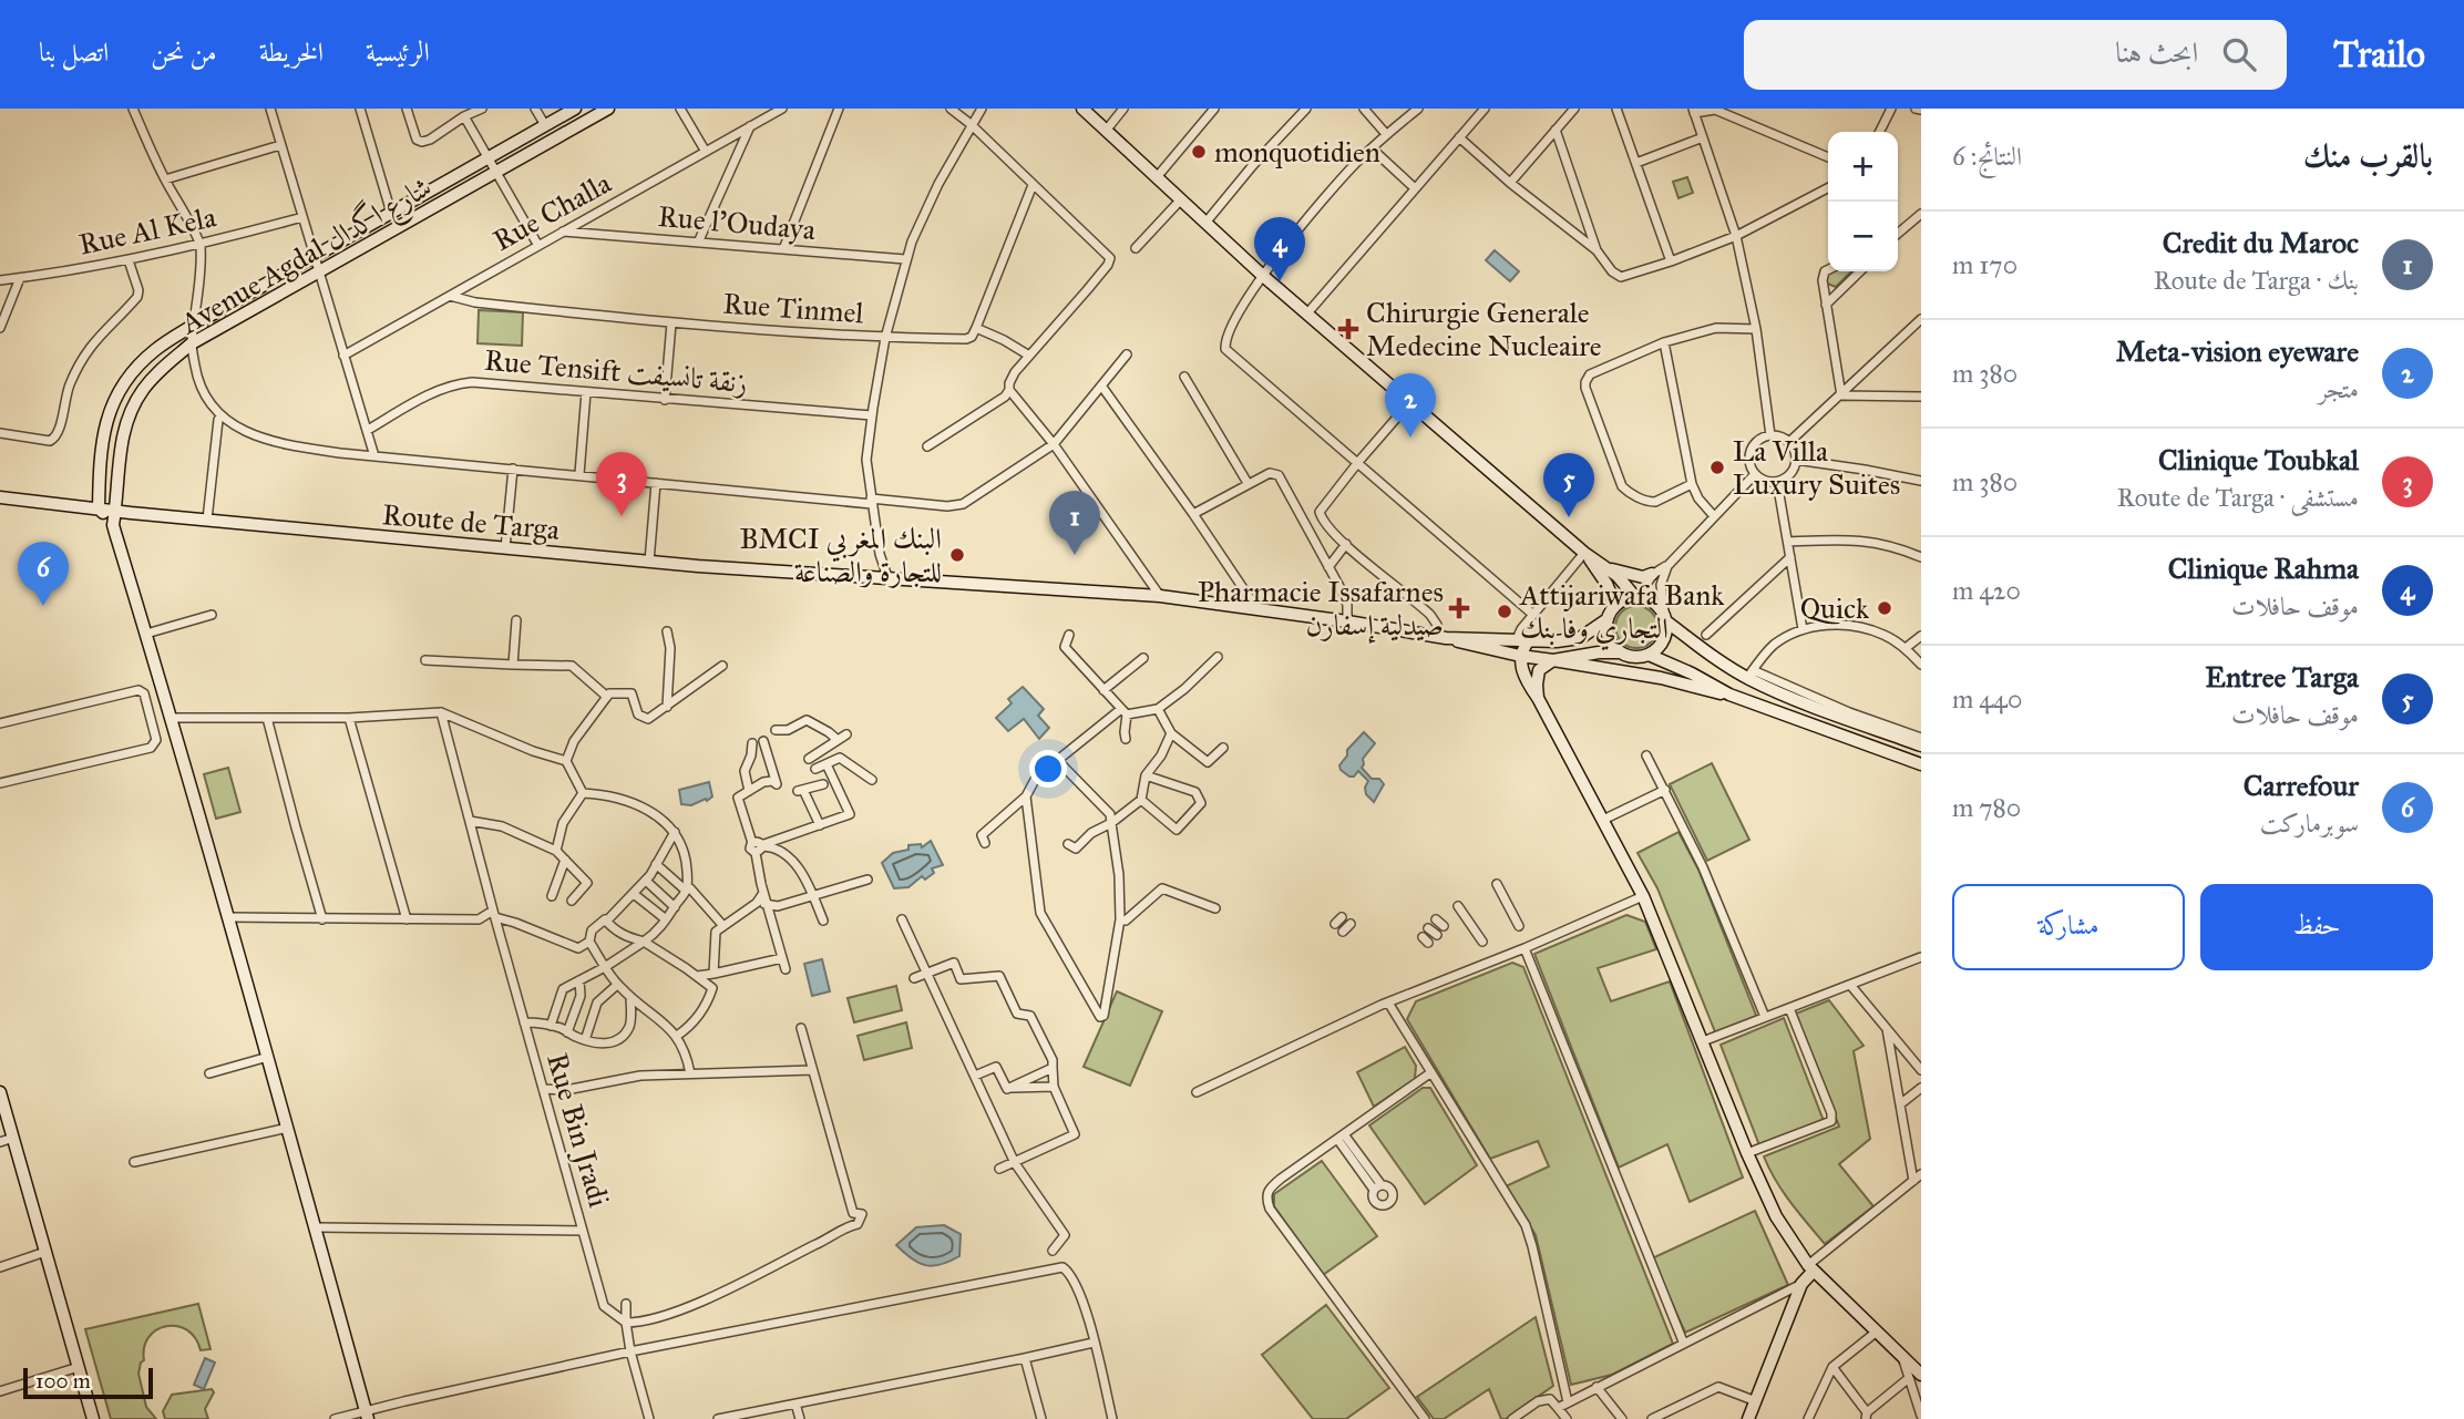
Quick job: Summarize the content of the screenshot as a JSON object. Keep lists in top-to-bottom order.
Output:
{
  "streets": {
    "street": [
      "Rue Challa",
      "Rue l'Oudaya",
      "Rue Al Kela",
      "Avenue Agdal شارع اگدال",
      "Rue Tinmel",
      "Rue Tensift زنقة تانسيفت",
      "Route de Targa",
      "Rue Bin Jradi"
    ]
  },
  "crossings": [
    ["Rue Challa", "Rue l'Oudaya"],
    ["Rue Challa", "Rue Tinmel"],
    ["Avenue Agdal شارع اگدال", "Route de Targa"]
  ],
  "places": {
    "other": [
      "monquotidien",
      "La Villa Luxury Suites",
      "BMCI البنك المغربي للتجارة والصناعة",
      "Quick",
      "Attijariwafa Bank التجاري وفا بنك"
    ],
    "health": ["Chirurgie Generale Medecine Nucleaire", "Pharmacie Issafarnes صيدلية إسفارن"]
  },
  "scale_bar": "100 m",
  "page": {
    "header": "Trailo",
    "search": "ابحث هنا",
    "nav": [
      "الرئيسية",
      "الخريطة",
      "من نحن",
      "اتصل بنا"
    ],
    "heading": ["بالقرب منك", "النتائج: 6"],
    "map_buttons": ["+", "−"],
    "list": [
      {
        "mark": "1",
        "name": "Credit du Maroc",
        "note": "بنك · Route de Targa",
        "value": "170 m"
      },
      {
        "mark": "2",
        "name": "Meta-vision eyeware",
        "note": "متجر",
        "value": "380 m"
      },
      {
        "mark": "3",
        "name": "Clinique Toubkal",
        "note": "مستشفى · Route de Targa",
        "value": "380 m"
      },
      {
        "mark": "4",
        "name": "Clinique Rahma",
        "note": "موقف حافلات",
        "value": "420 m"
      },
      {
        "mark": "5",
        "name": "Entree Targa",
        "note": "موقف حافلات",
        "value": "440 m"
      },
      {
        "mark": "6",
        "name": "Carrefour",
        "note": "سوبرماركت",
        "value": "780 m"
      }
    ],
    "pins": [
      "4",
      "2",
      "3",
      "5",
      "1",
      "6"
    ],
    "buttons": ["حفظ", "مشاركة"],
    "scale": "100 m"
  }
}
